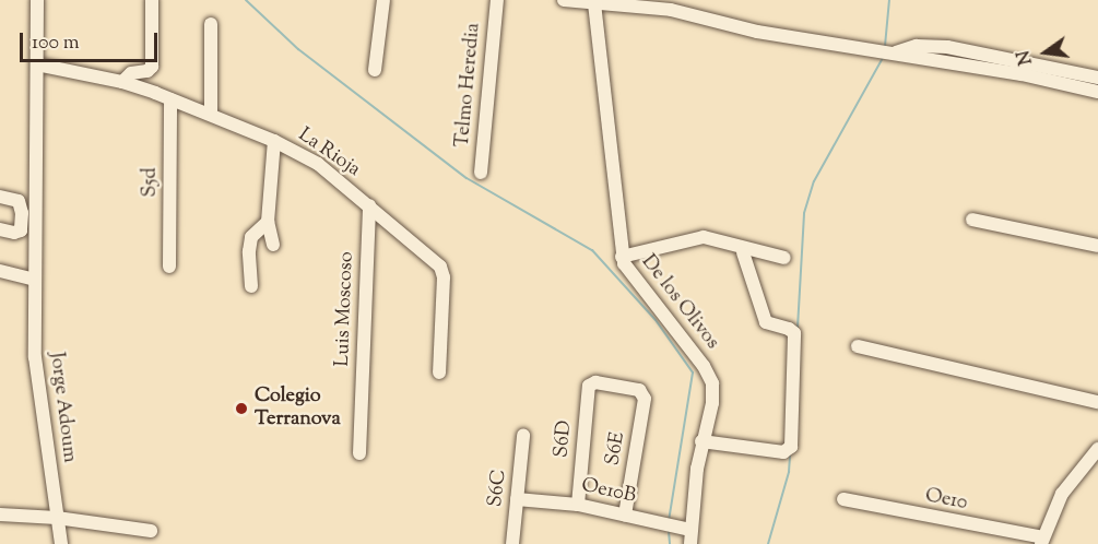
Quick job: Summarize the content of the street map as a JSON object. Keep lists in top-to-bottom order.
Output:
{
  "streets": {
    "street": [
      "Telmo Heredia",
      "La Rioja",
      "S5d",
      "De los Olivos",
      "Luis Moscoso",
      "Jorge Adoum",
      "S6D",
      "S6E",
      "S6C",
      "Oe10B",
      "Oe10"
    ]
  },
  "crossings": [
    ["La Rioja", "S5d"],
    ["La Rioja", "Luis Moscoso"],
    ["La Rioja", "Jorge Adoum"],
    ["De los Olivos", "Oe10B"],
    ["S6D", "S6E"],
    ["S6D", "Oe10B"],
    ["S6E", "Oe10B"],
    ["S6C", "Oe10B"]
  ],
  "places": ["Colegio Terranova"],
  "scale_bar": "100 m",
  "north": "left"
}
